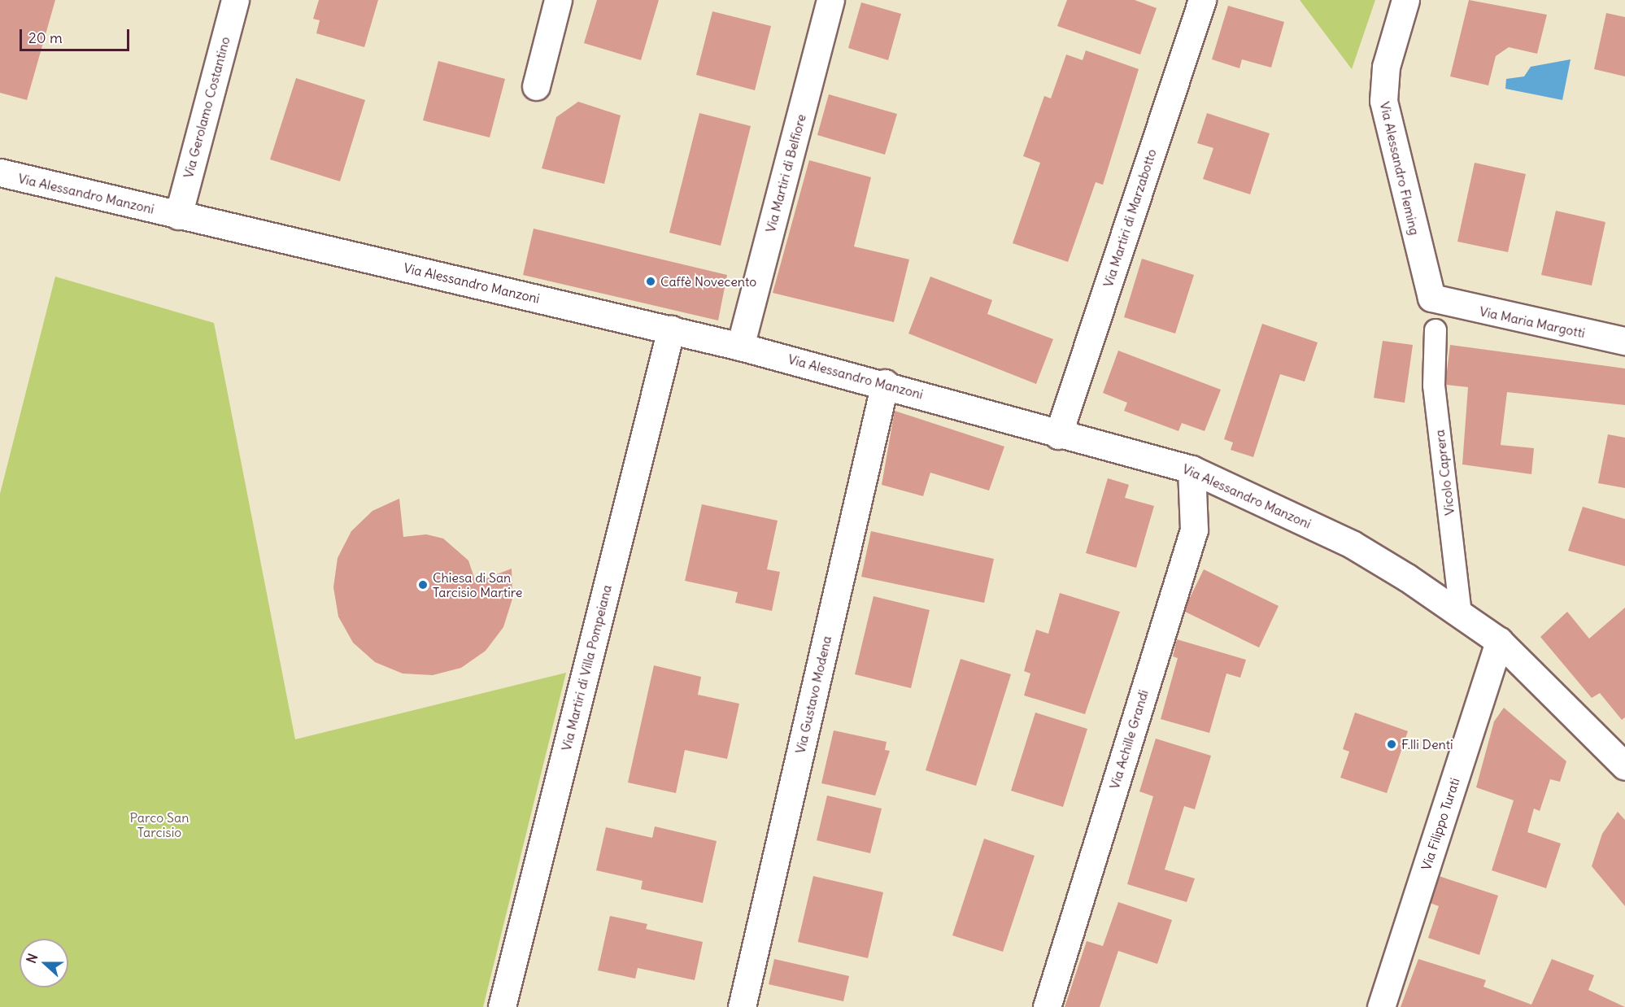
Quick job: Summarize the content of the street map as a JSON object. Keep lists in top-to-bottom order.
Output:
{
  "streets": {
    "street": [
      "Via Gerolamo Costantino",
      "Via Alessandro Fleming",
      "Via Martiri di Belfiore",
      "Via Alessandro Manzoni",
      "Via Martiri di Marzabotto",
      "Via Maria Margotti",
      "Via Martiri di Villa Pompeiana",
      "Via Gustavo Modena",
      "Via Achille Grandi",
      "Via Filippo Turati"
    ],
    "lane": ["Vicolo Caprera"]
  },
  "crossings": [
    ["Via Gerolamo Costantino", "Via Alessandro Manzoni"],
    ["Via Alessandro Fleming", "Via Maria Margotti"],
    ["Via Martiri di Belfiore", "Via Alessandro Manzoni"],
    ["Via Alessandro Manzoni", "Via Martiri di Marzabotto"],
    ["Via Alessandro Manzoni", "Vicolo Caprera"],
    ["Via Alessandro Manzoni", "Via Martiri di Villa Pompeiana"],
    ["Via Alessandro Manzoni", "Via Gustavo Modena"],
    ["Via Alessandro Manzoni", "Via Achille Grandi"],
    ["Via Alessandro Manzoni", "Via Filippo Turati"]
  ],
  "parks": ["Parco San Tarcisio"],
  "places": ["Caffè Novecento", "Chiesa di San Tarcisio Martire", "F.lli Denti"],
  "scale_bar": "20 m",
  "north": "left"
}
